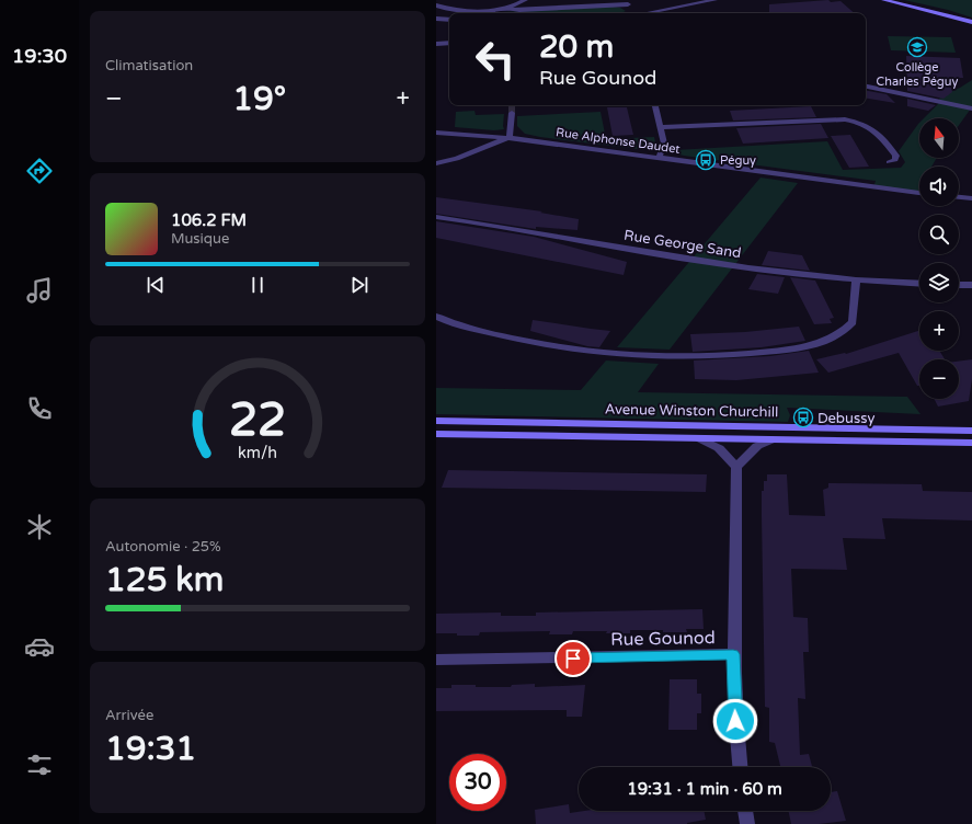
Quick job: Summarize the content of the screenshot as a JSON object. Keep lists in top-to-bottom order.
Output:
{
  "streets": {
    "main road": ["Avenue Winston Churchill"],
    "street": ["Rue Alphonse Daudet", "Rue George Sand", "Rue Gounod"]
  },
  "places": {
    "school or university": ["Collège Charles Péguy"],
    "bus stop": ["Péguy", "Debussy"]
  },
  "north": "top",
  "page": {
    "tabs": "19:30",
    "tile": [
      "Climatisation",
      ["Autonomie · 25%", "125 km"],
      ["Arrivée", "19:31"]
    ],
    "turn": ["20 m", "Rue Gounod"],
    "heat": ["−", "19°", "+"],
    "map_buttons": ["+", "−"],
    "song": ["106.2 FM", "Musique"],
    "limit": "30",
    "trip": "19:31 · 1 min · 60 m",
    "gauge": ["22", "km/h"]
  }
}
